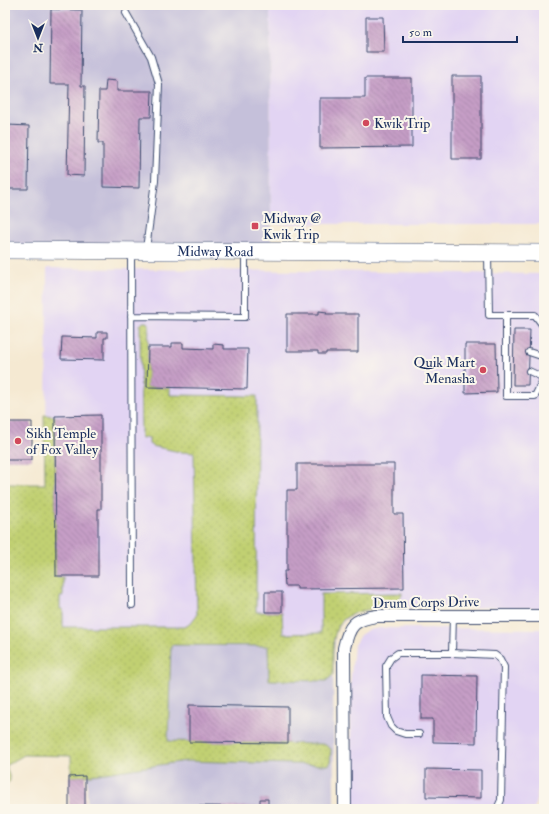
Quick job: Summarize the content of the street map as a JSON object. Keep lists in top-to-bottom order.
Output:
{
  "streets": {
    "main road": ["Midway Road"],
    "street": ["Drum Corps Drive"]
  },
  "places": {
    "other": ["Kwik Trip", "Quik Mart Menasha", "Sikh Temple of Fox Valley"],
    "transit": ["Midway @ Kwik Trip"]
  },
  "scale_bar": "50 m",
  "north": "bottom"
}
